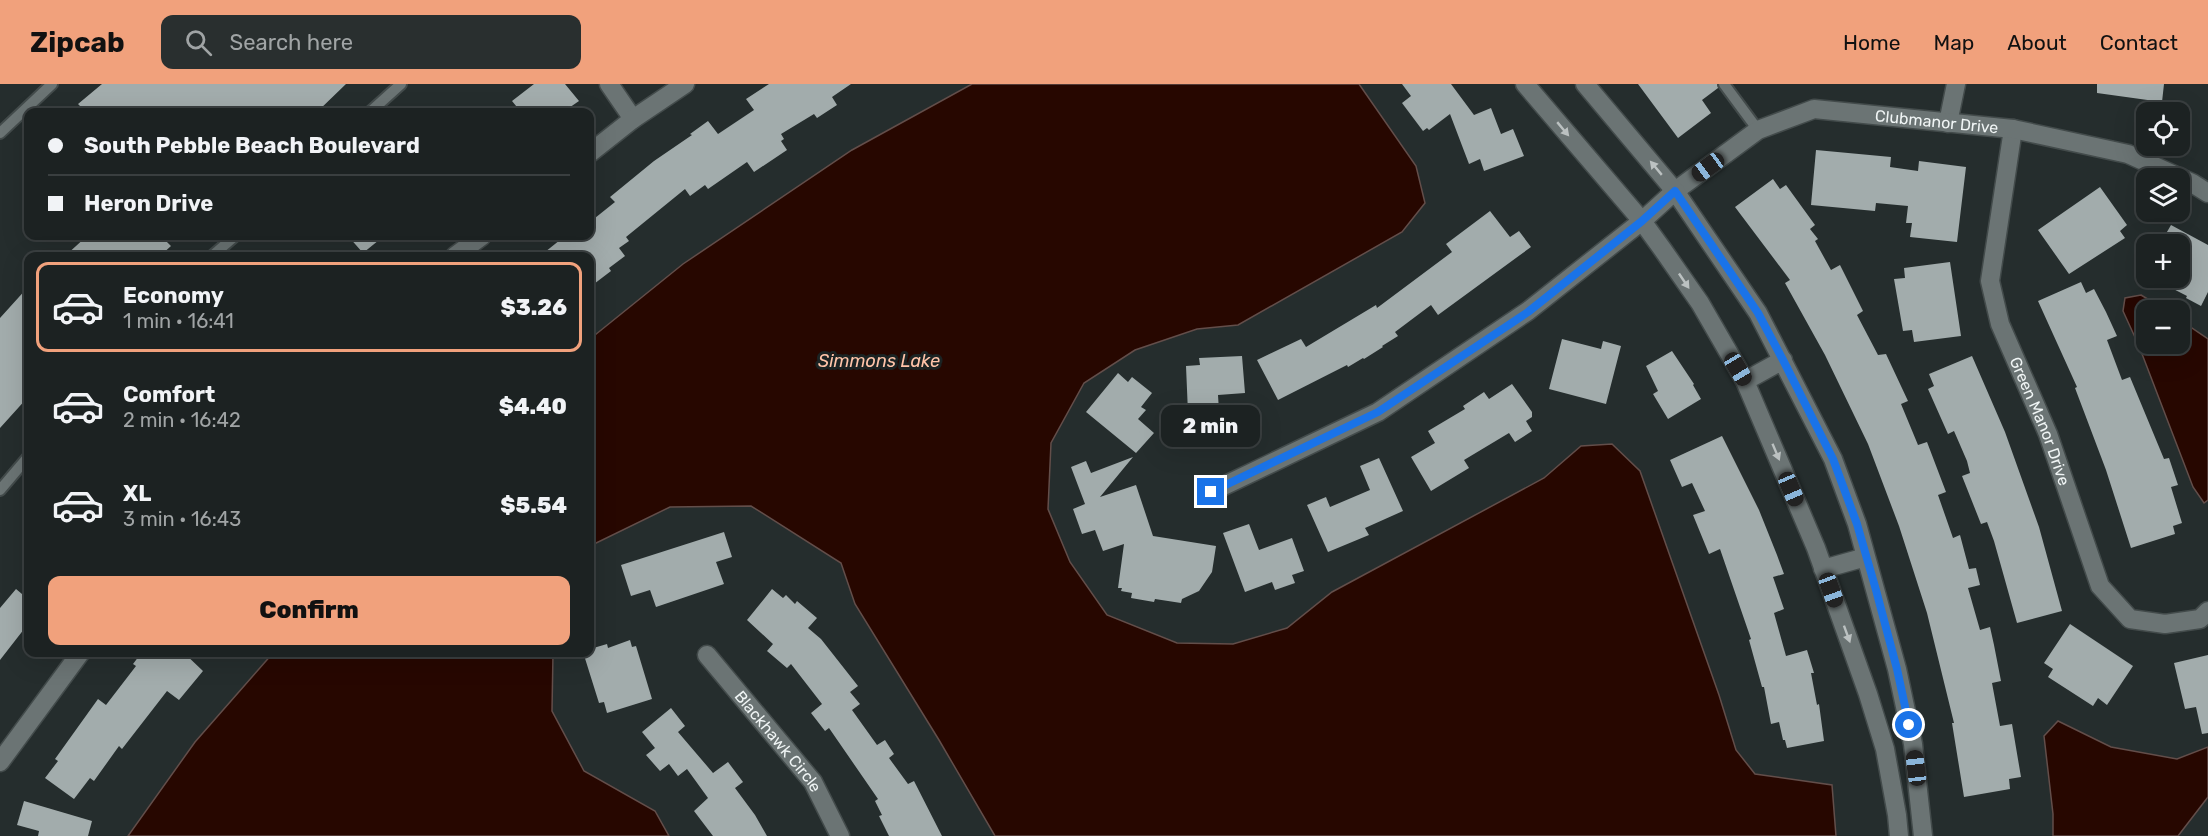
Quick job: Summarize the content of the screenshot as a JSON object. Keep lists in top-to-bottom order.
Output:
{
  "streets": {
    "street": ["Clubmanor Drive", "Green Manor Drive", "Blackhawk Circle"]
  },
  "crossings": [
    ["Clubmanor Drive", "Green Manor Drive"]
  ],
  "water": ["Simmons Lake"],
  "page": {
    "header": "Zipcab",
    "search": "Search here",
    "nav": [
      "Home",
      "Map",
      "About",
      "Contact"
    ],
    "map_buttons": ["+", "−"],
    "banner": ["South Pebble Beach Boulevard", "Heron Drive"],
    "list": [
      {
        "name": "Economy",
        "note": "1 min · 16:41",
        "value": "$3.26"
      },
      {
        "name": "Comfort",
        "note": "2 min · 16:42",
        "value": "$4.40"
      },
      {
        "name": "XL",
        "note": "3 min · 16:43",
        "value": "$5.54"
      }
    ],
    "bubble": "2 min",
    "buttons": "Confirm"
  }
}
